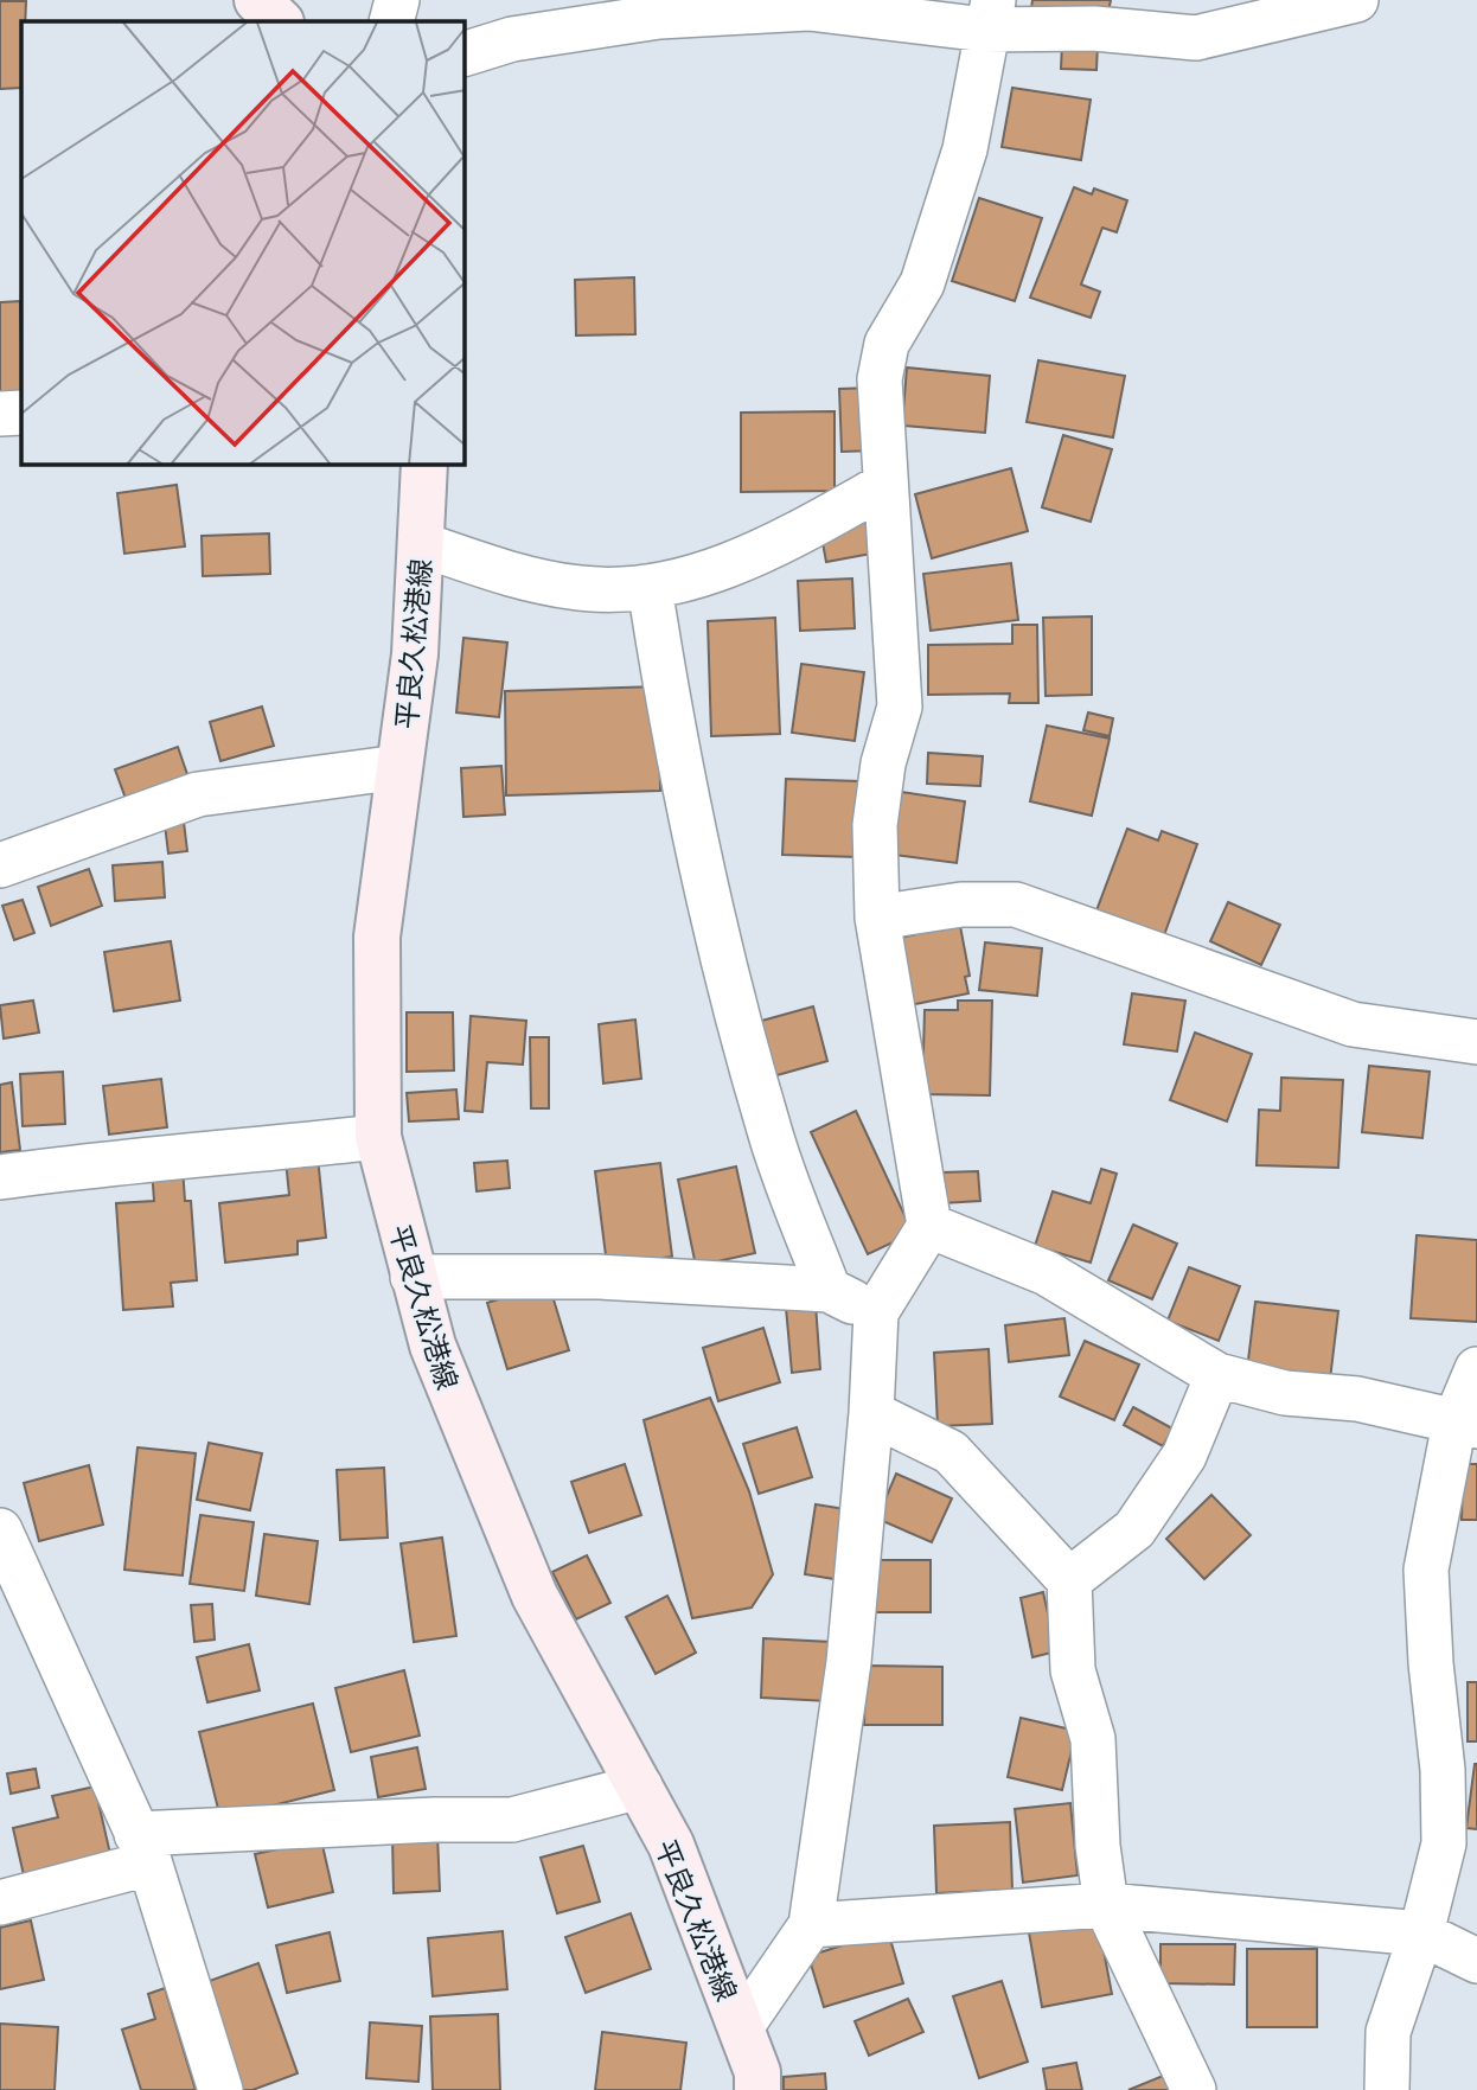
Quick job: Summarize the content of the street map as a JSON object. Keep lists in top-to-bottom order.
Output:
{
  "streets": {
    "main road": ["平良久松港線"]
  }
}
